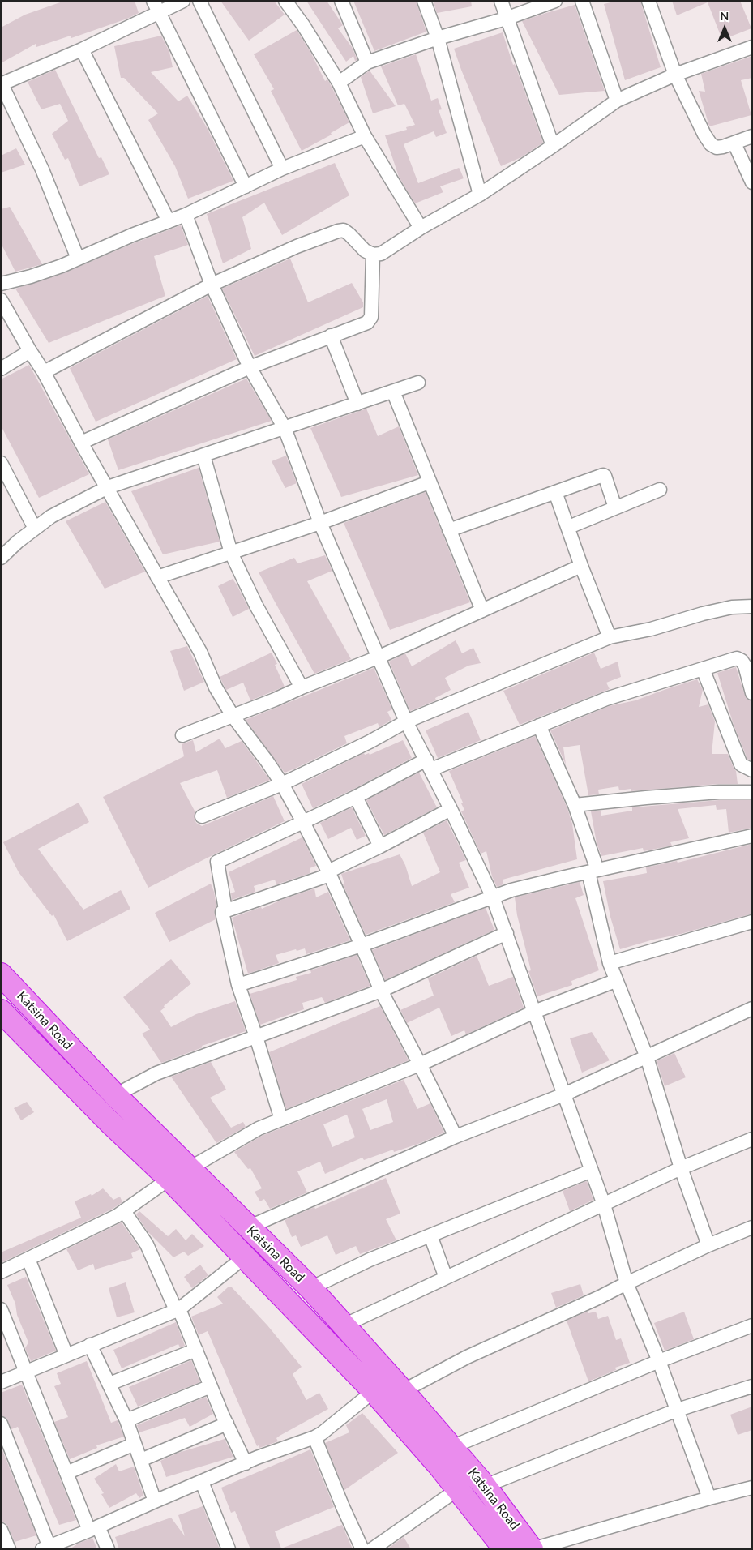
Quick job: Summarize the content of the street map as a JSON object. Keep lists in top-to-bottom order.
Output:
{
  "streets": {
    "highway": ["Katsina Road"]
  },
  "north": "top"
}
